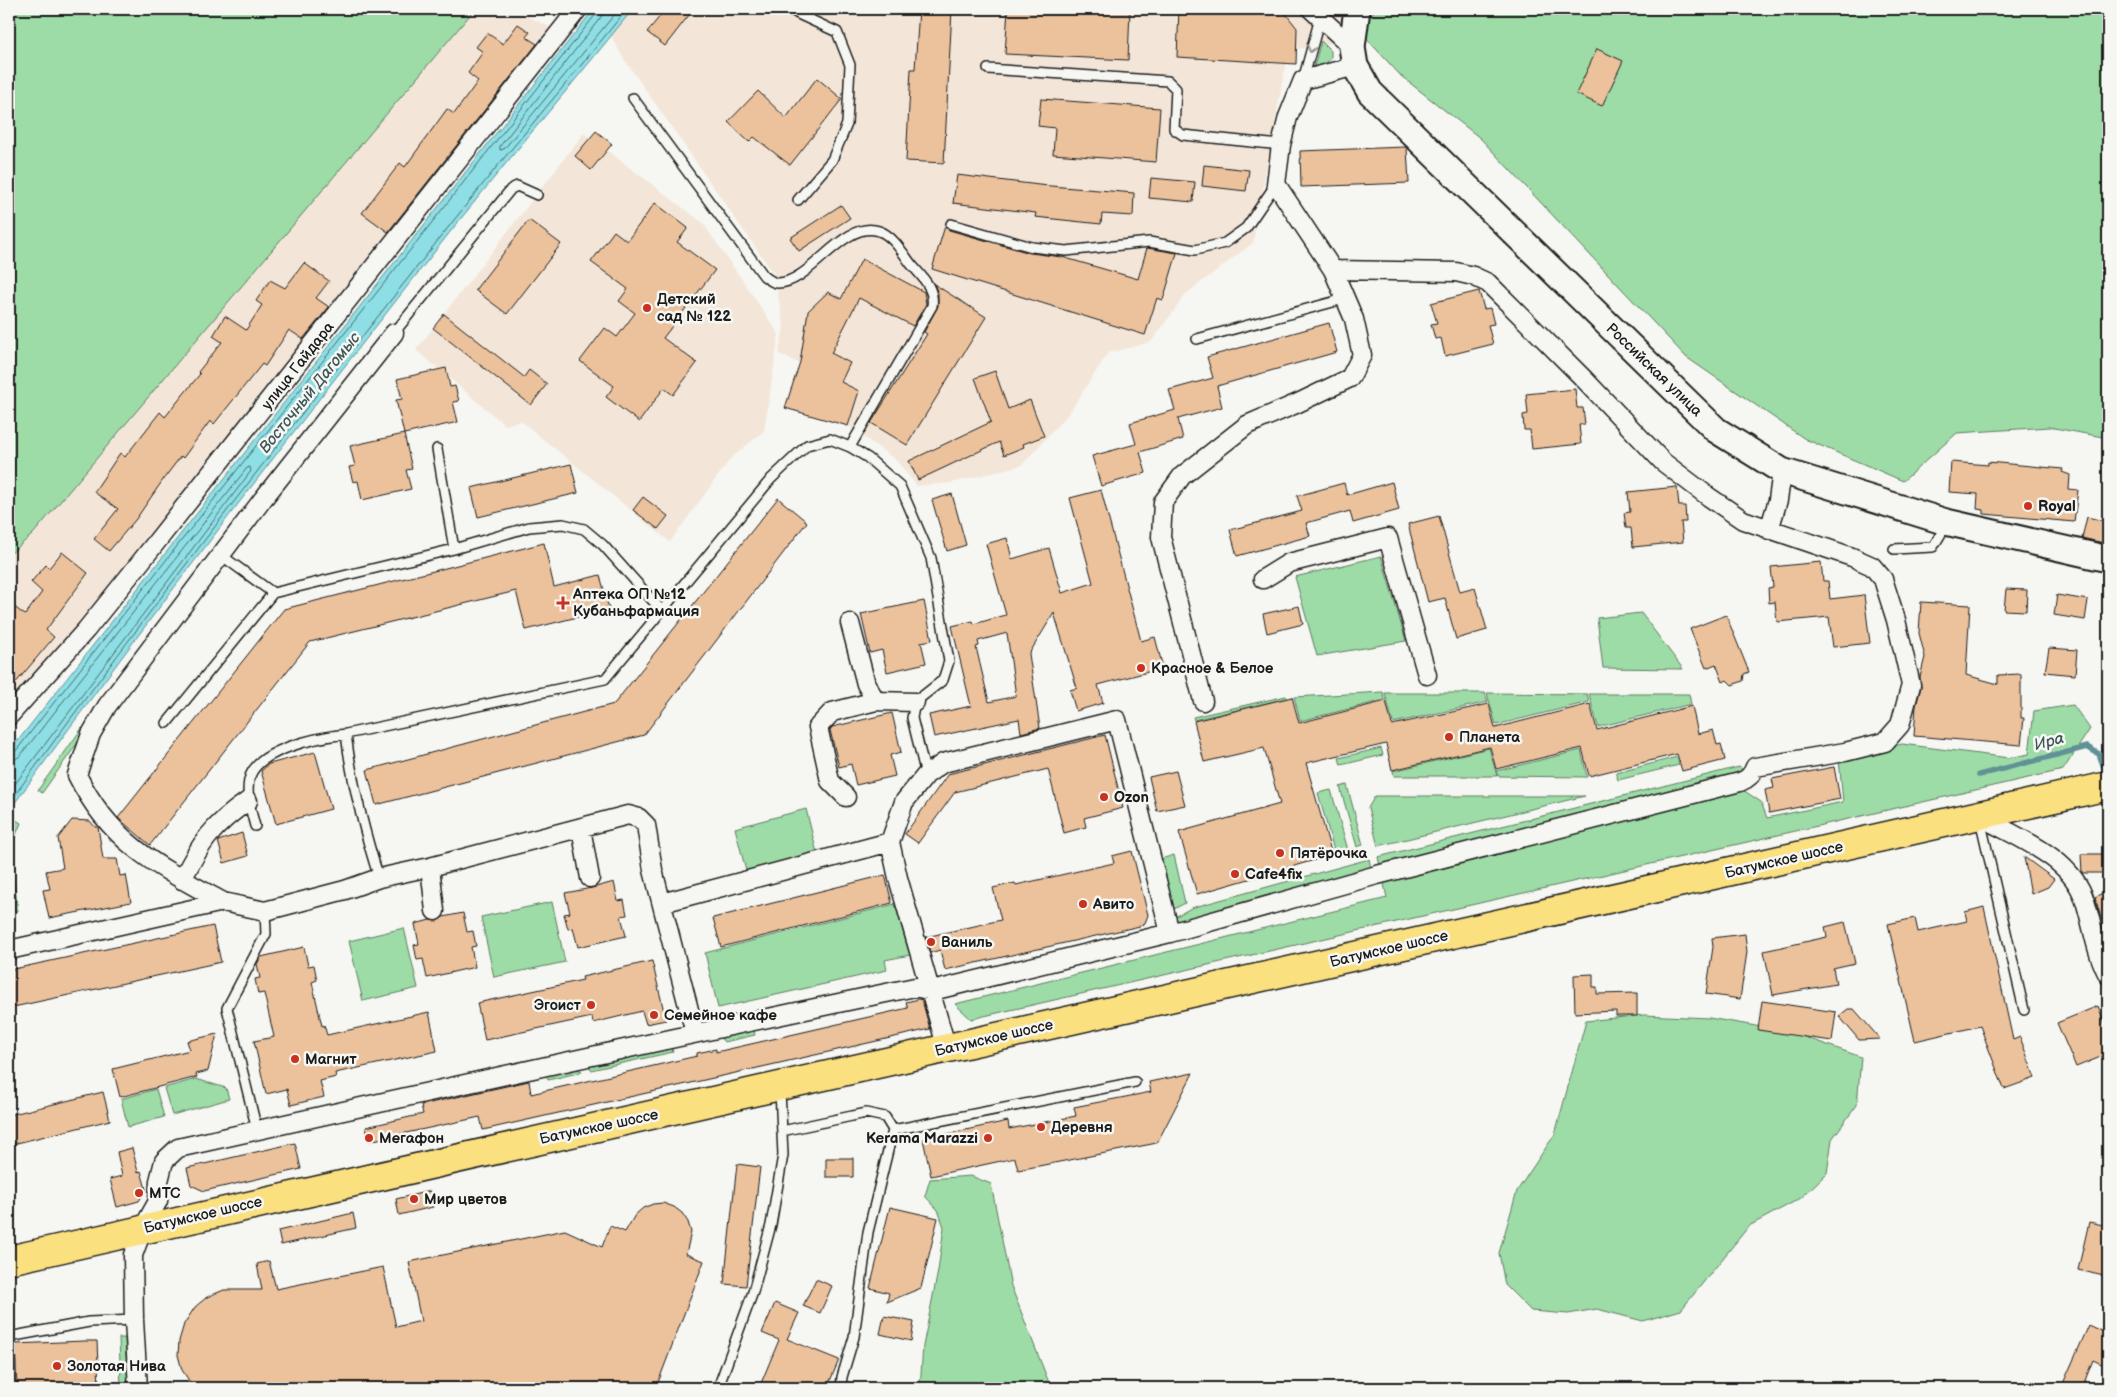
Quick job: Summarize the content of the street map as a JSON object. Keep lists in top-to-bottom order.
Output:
{
  "streets": {
    "highway": ["Батумское шоссе"],
    "main road": ["Российская улица"],
    "street": ["улица Гайдара"]
  },
  "water": ["Восточный Дагомыс", "Ира"],
  "places": {
    "other": [
      "Детский сад № 122",
      "Royal",
      "Красное & Белое",
      "Планета",
      "Ozon",
      "Пятёрочка",
      "Cafe4fix",
      "Авито",
      "Ваниль",
      "Эгоист",
      "Семейное кафе",
      "Магнит",
      "Деревня",
      "Мегафон",
      "Kerama Marazzi",
      "МТС",
      "Мир цветов",
      "Золотая Нива"
    ],
    "health": ["Аптека ОП №12 Кубаньфармация"]
  }
}
